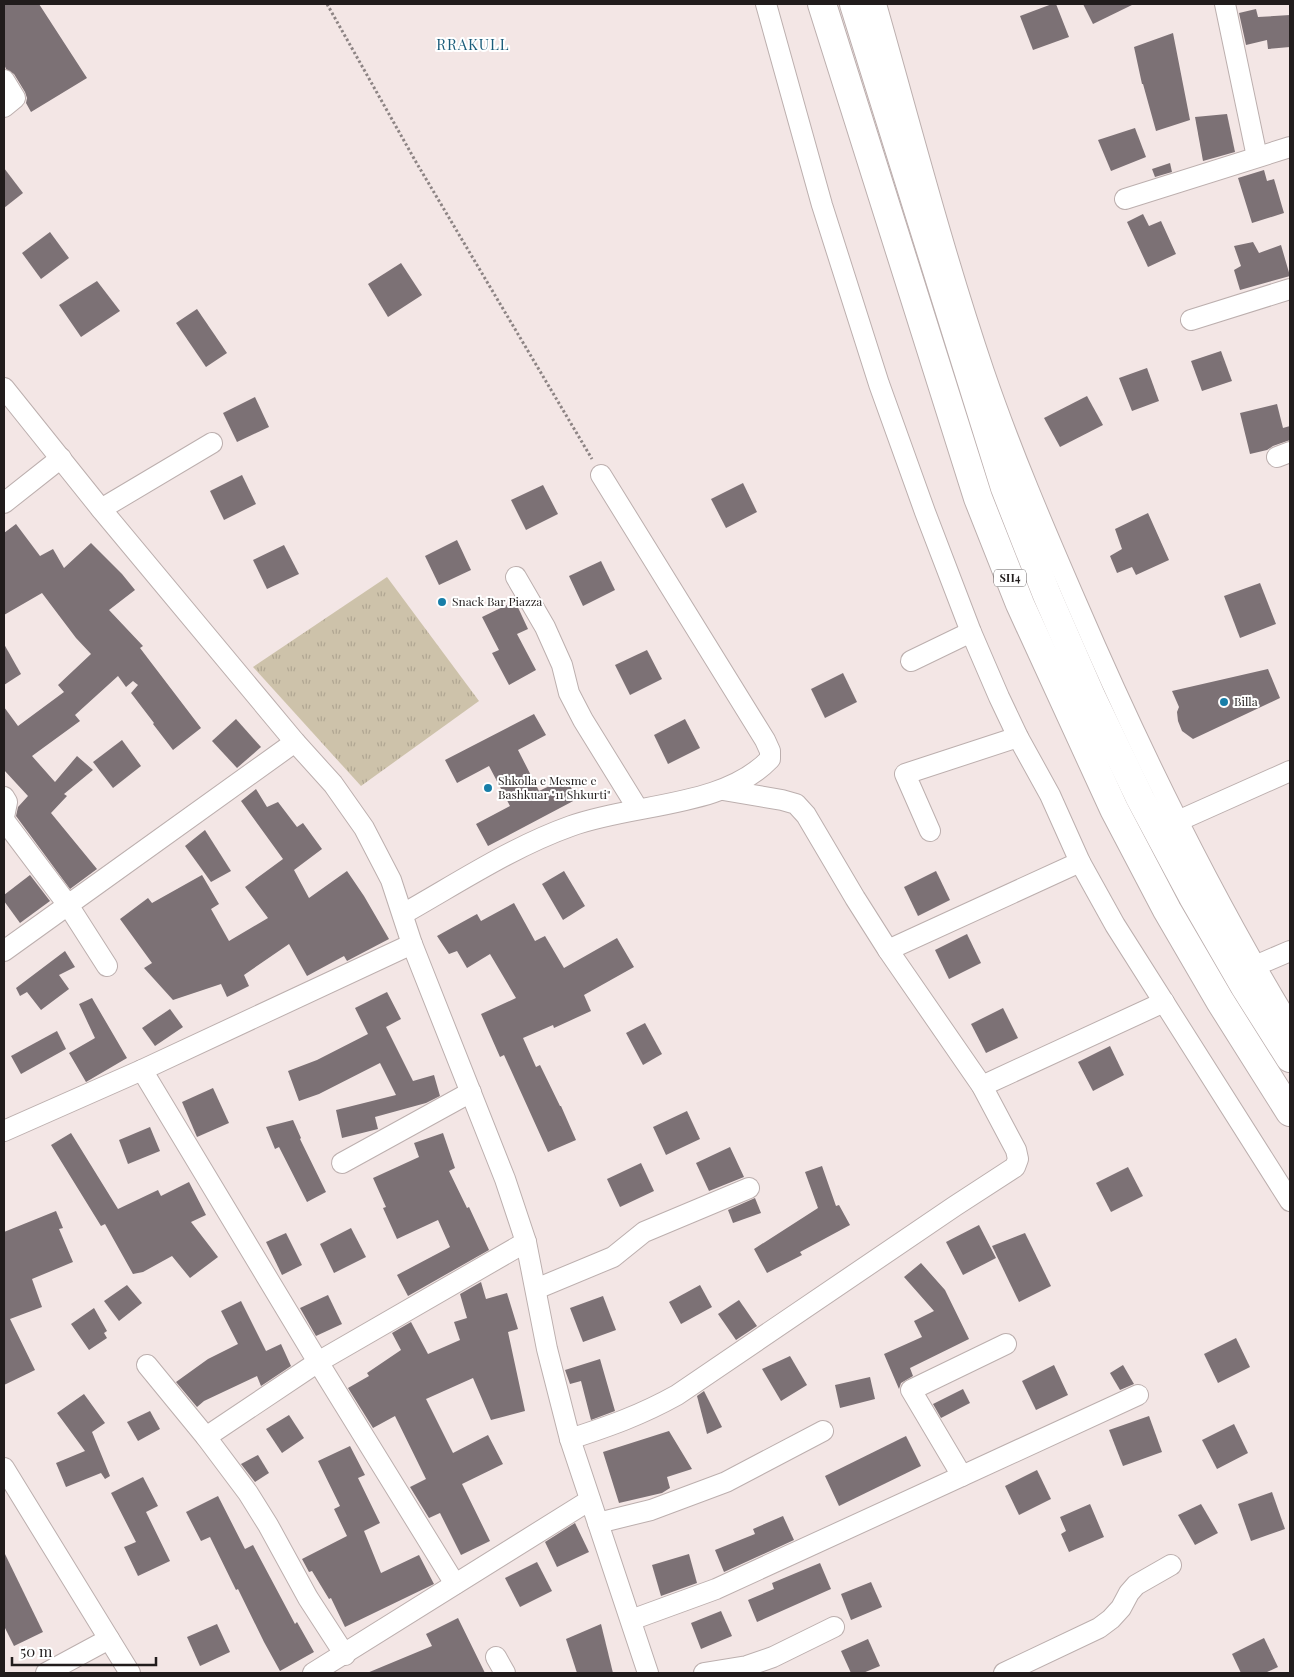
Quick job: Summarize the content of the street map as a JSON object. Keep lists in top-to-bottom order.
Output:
{
  "streets": {
    "highway": ["SH4"]
  },
  "districts": ["RRAKULL"],
  "places": ["Snack Bar Piazza", "Billa", "Shkolla e Mesme e Bashkuar \"11 Shkurti\""],
  "scale_bar": "50 m"
}
